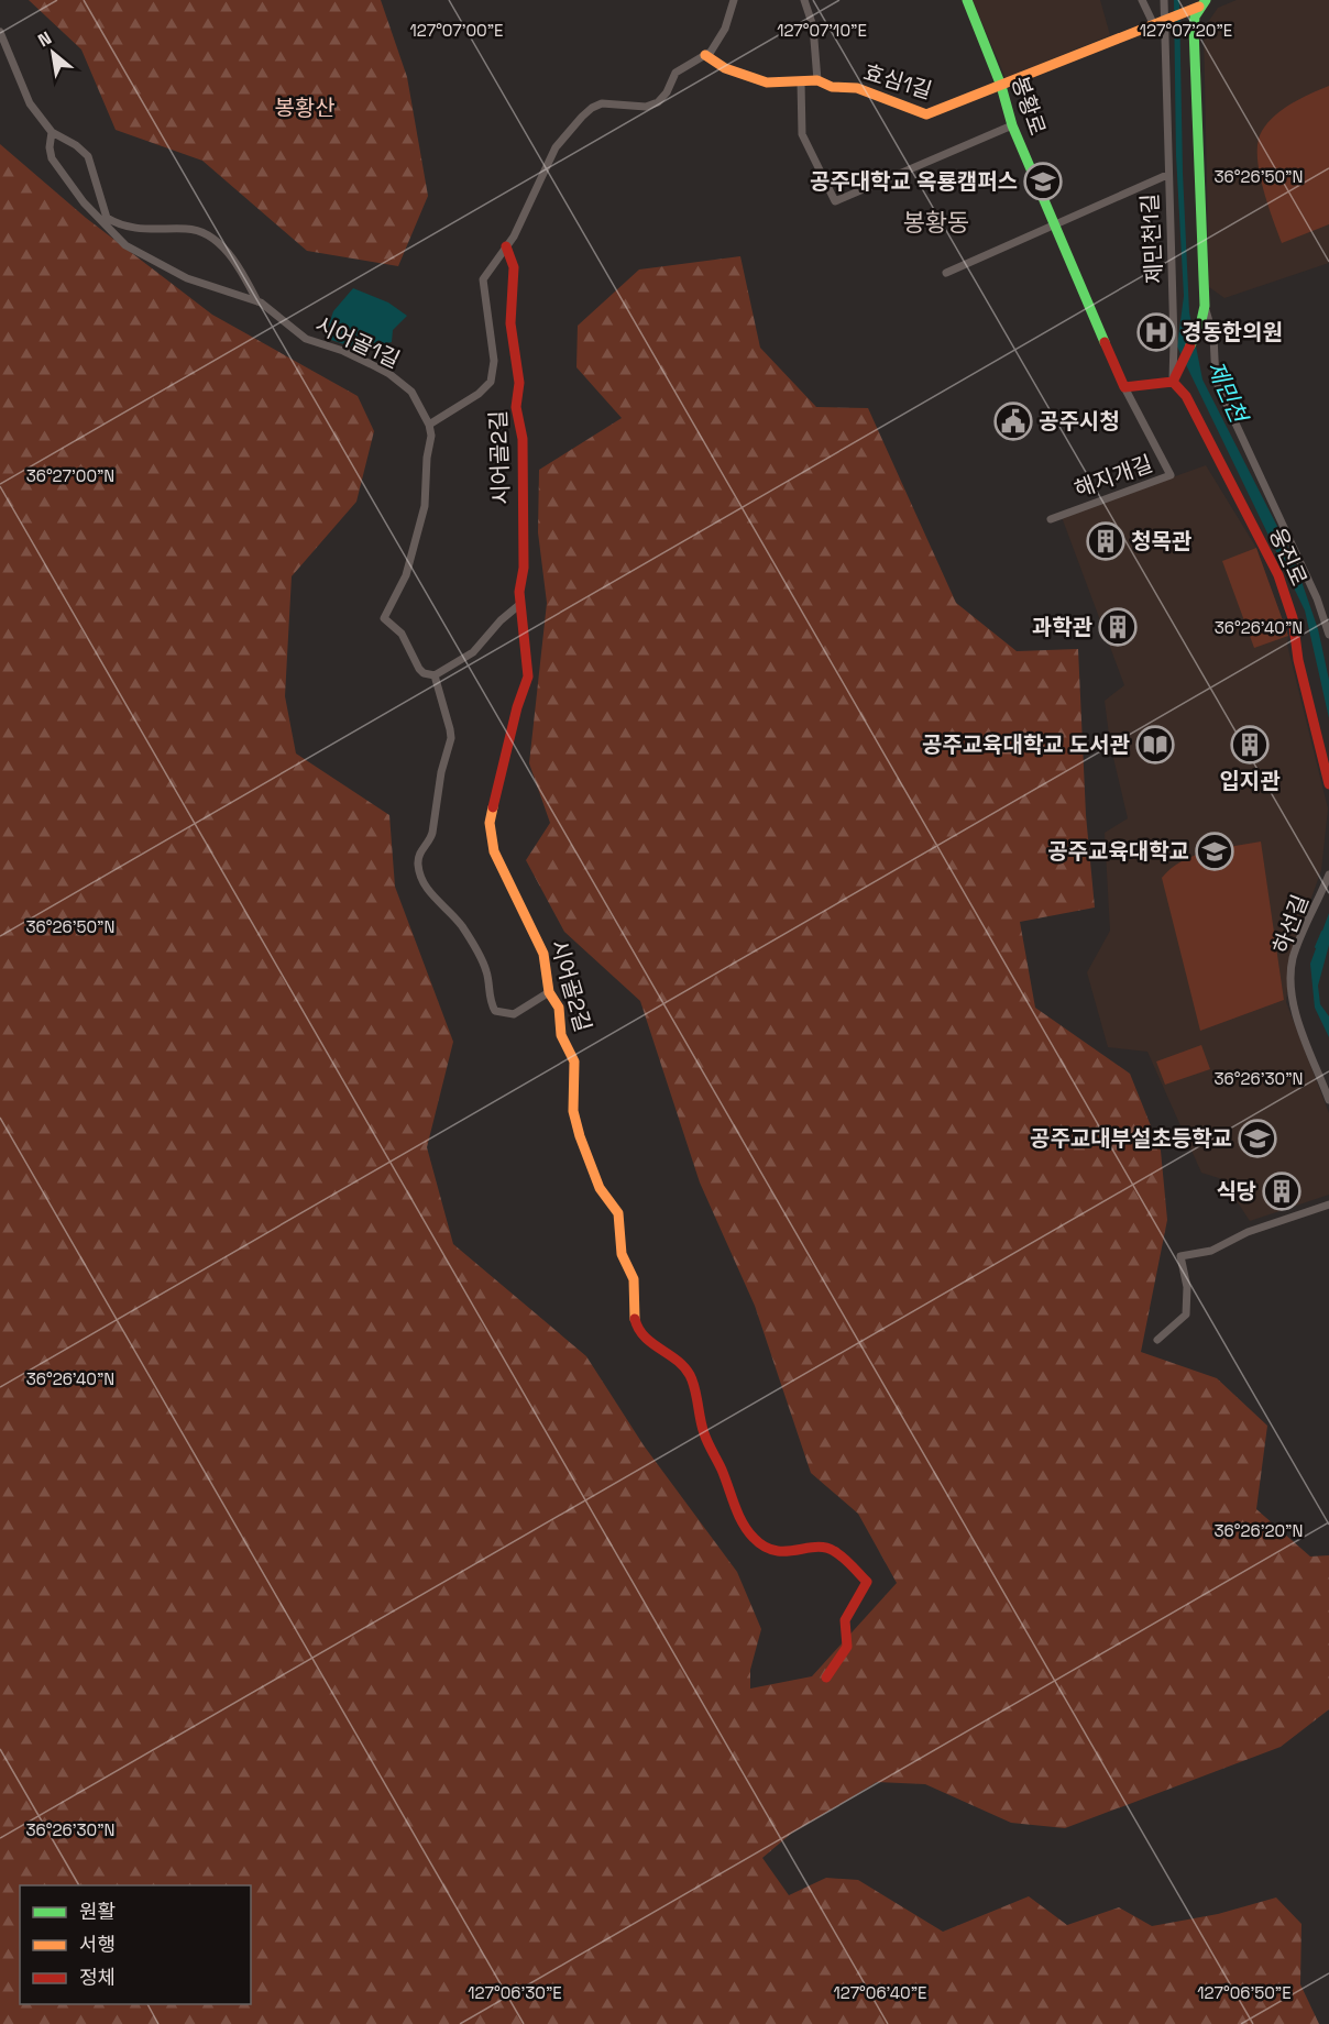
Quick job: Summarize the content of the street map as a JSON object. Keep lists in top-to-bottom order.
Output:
{
  "streets": {
    "street": [
      "효심1길",
      "봉황로",
      "제민천1길",
      "시어골1길",
      "시어골2길",
      "해지개길",
      "웅진로",
      "하선길"
    ]
  },
  "crossings": [
    ["효심1길", "봉황로"],
    ["효심1길", "제민천1길"],
    ["효심1길", "시어골2길"],
    ["봉황로", "제민천1길"],
    ["봉황로", "해지개길"],
    ["제민천1길", "웅진로"],
    ["시어골1길", "시어골2길"]
  ],
  "districts": ["봉황동"],
  "water": ["제민천"],
  "parks": ["봉황산"],
  "places": {
    "school or university": ["공주대학교 옥룡캠퍼스", "공주교육대학교", "공주교대부설초등학교"],
    "hospital": ["경동한의원"],
    "public building": ["공주시청"],
    "building": [
      "청목관",
      "과학관",
      "입지관",
      "식당"
    ],
    "library": ["공주교육대학교 도서관"]
  },
  "legend": ["원활", "서행", "정체"],
  "north": "top left",
  "coordinates": [
    "127°07'00\"E",
    "127°07'10\"E",
    "127°07'20\"E",
    "36°26'50\"N",
    "36°27'00\"N",
    "36°26'40\"N",
    "36°26'30\"N",
    "36°26'20\"N",
    "127°06'30\"E",
    "127°06'40\"E",
    "127°06'50\"E"
  ]
}
